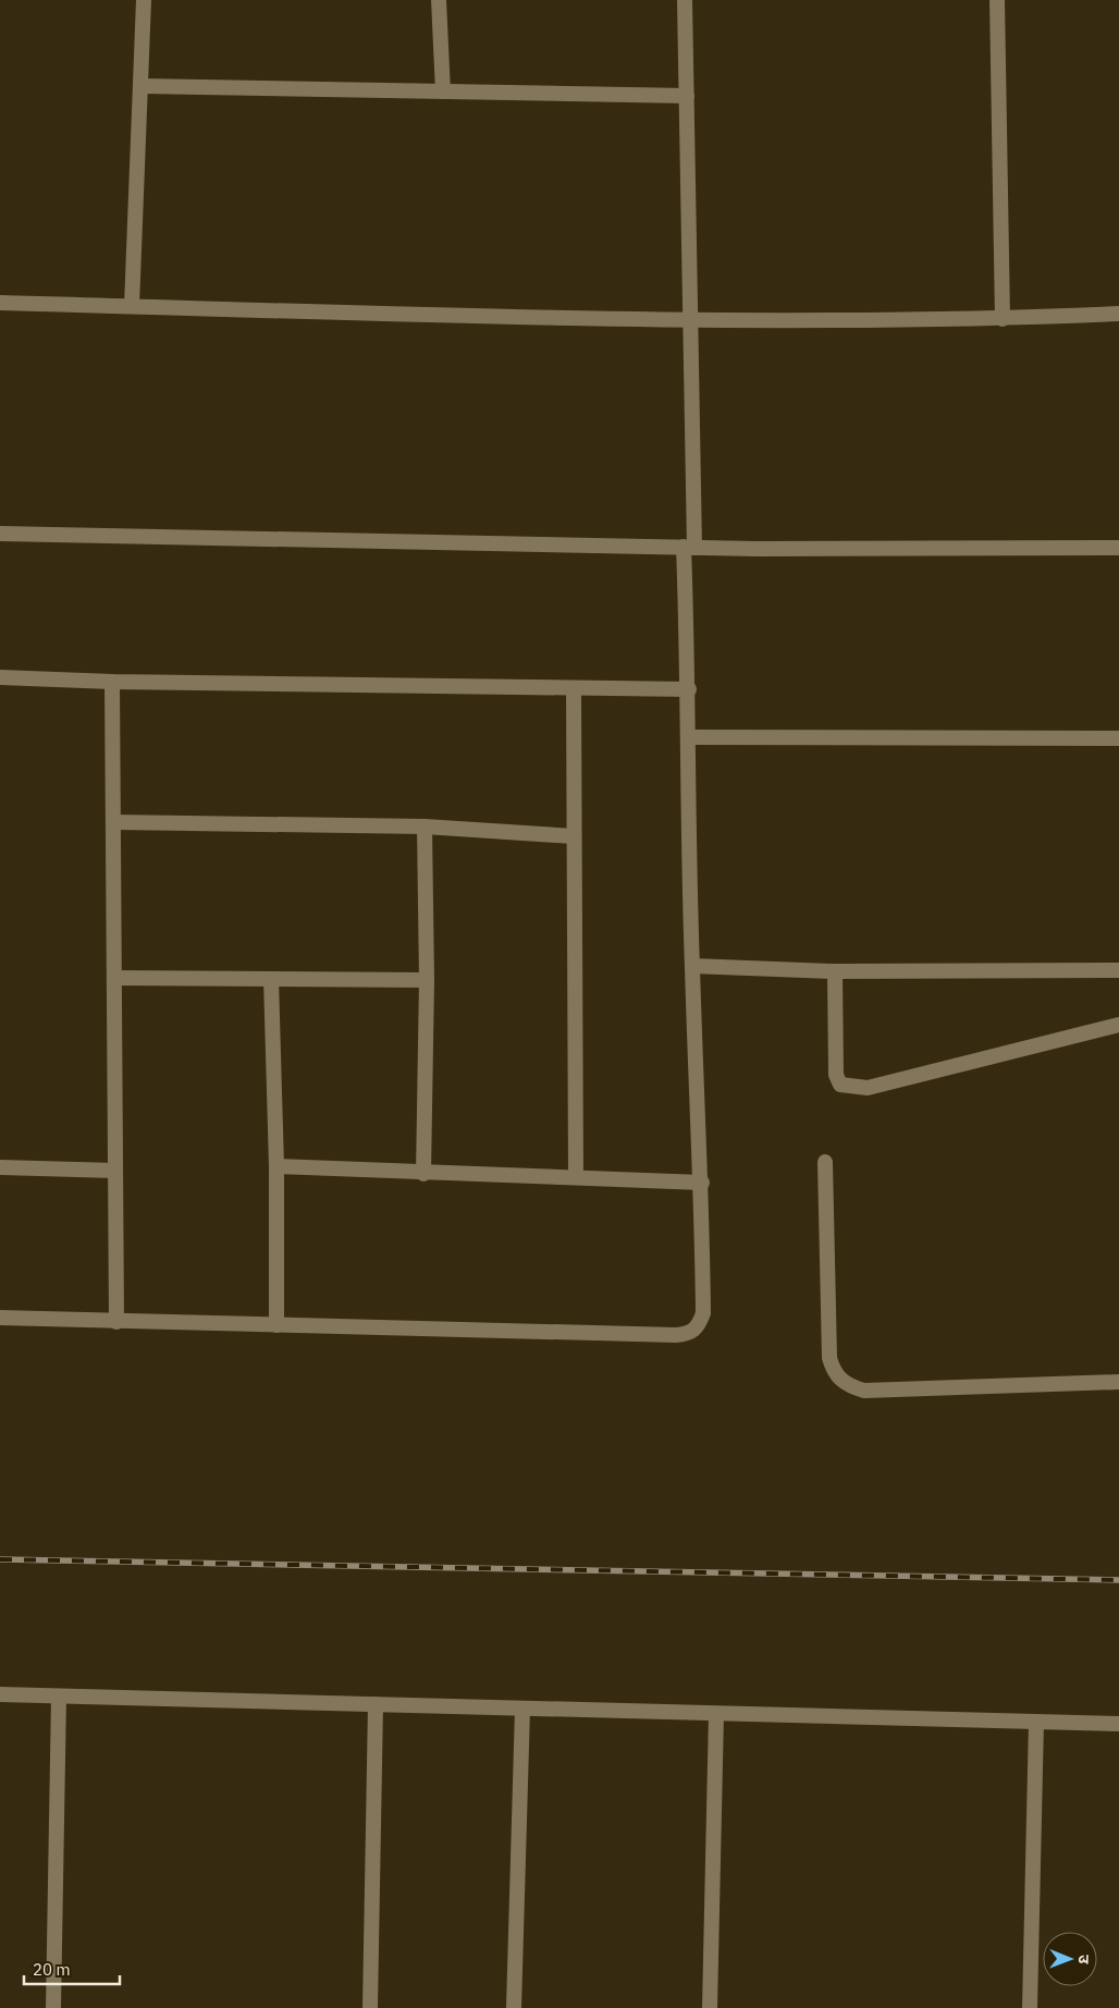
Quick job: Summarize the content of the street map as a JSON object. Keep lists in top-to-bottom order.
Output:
{
  "scale_bar": "20 m",
  "north": "right"
}
